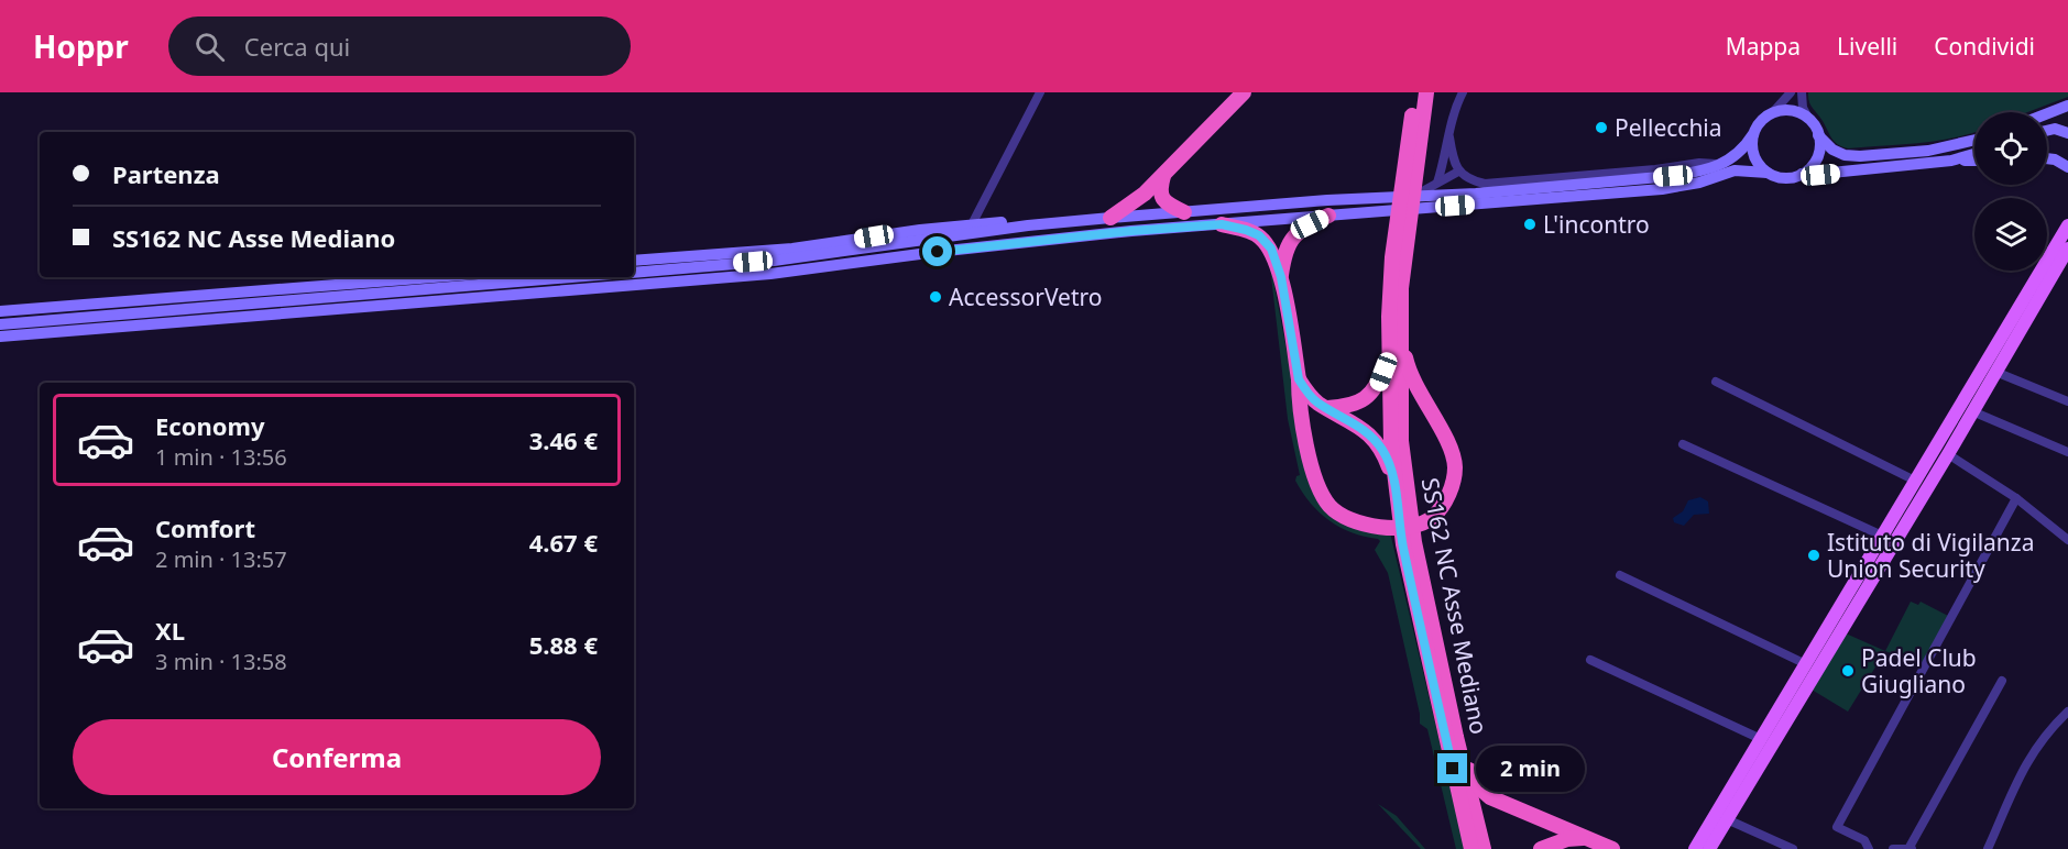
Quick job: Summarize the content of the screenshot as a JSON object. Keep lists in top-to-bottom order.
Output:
{
  "streets": {
    "highway": ["SS162 NC Asse Mediano"]
  },
  "places": [
    "Pellecchia",
    "L'incontro",
    "AccessorVetro",
    "Istituto di Vigilanza Union Security",
    "Padel Club Giugliano"
  ],
  "page": {
    "header": "Hoppr",
    "search": "Cerca qui",
    "nav": ["Mappa", "Livelli", "Condividi"],
    "banner": ["Partenza", "SS162 NC Asse Mediano"],
    "list": [
      {
        "name": "Economy",
        "note": "1 min · 13:56",
        "value": "3.46 €"
      },
      {
        "name": "Comfort",
        "note": "2 min · 13:57",
        "value": "4.67 €"
      },
      {
        "name": "XL",
        "note": "3 min · 13:58",
        "value": "5.88 €"
      }
    ],
    "buttons": "Conferma",
    "bubble": "2 min"
  }
}
